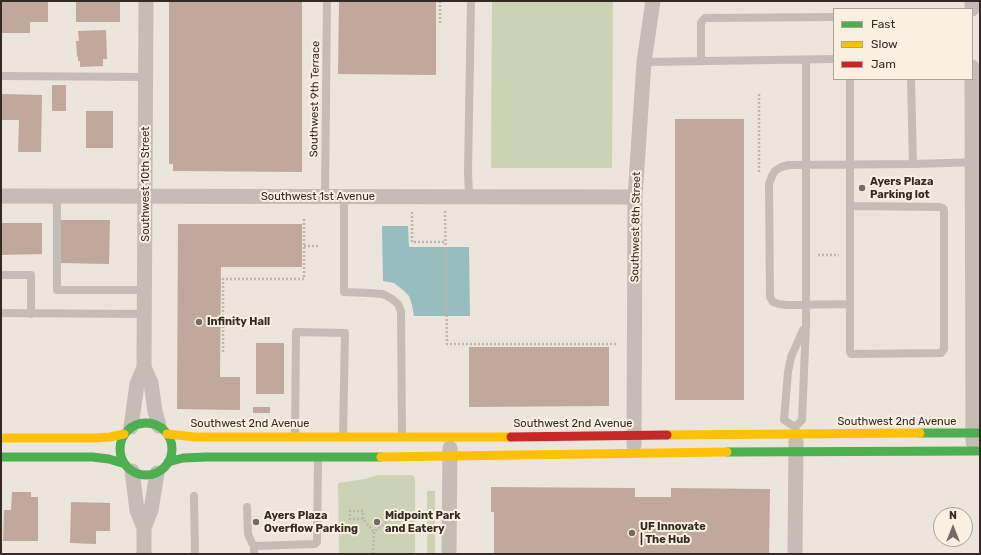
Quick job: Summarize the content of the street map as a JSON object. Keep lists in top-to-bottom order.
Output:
{
  "streets": {
    "street": [
      "Southwest 10th Street",
      "Southwest 1st Avenue",
      "Southwest 8th Street",
      "Southwest 2nd Avenue"
    ],
    "lane": ["Southwest 9th Terrace"]
  },
  "crossings": [
    ["Southwest 9th Terrace", "Southwest 1st Avenue"],
    ["Southwest 10th Street", "Southwest 1st Avenue"],
    ["Southwest 10th Street", "Southwest 2nd Avenue"],
    ["Southwest 1st Avenue", "Southwest 8th Street"],
    ["Southwest 8th Street", "Southwest 2nd Avenue"]
  ],
  "places": [
    "Ayers Plaza Parking lot",
    "Infinity Hall",
    "Ayers Plaza Overflow Parking",
    "Midpoint Park and Eatery",
    "UF Innovate | The Hub"
  ],
  "legend": ["Fast", "Slow", "Jam"],
  "north": "top"
}
